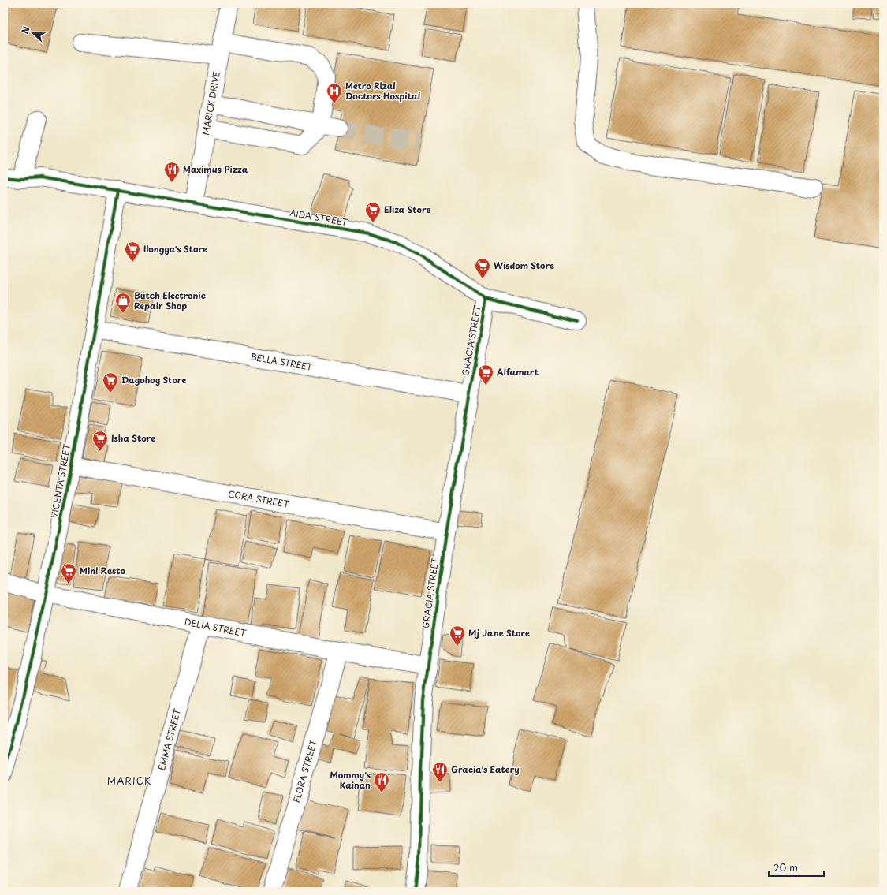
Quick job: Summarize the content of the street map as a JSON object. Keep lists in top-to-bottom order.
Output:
{
  "streets": {
    "street": [
      "MARICK DRIVE",
      "AIDA STREET",
      "GRACIA STREET",
      "BELLA STREET",
      "VICENTA STREET",
      "CORA STREET",
      "DELIA STREET",
      "EMMA STREET",
      "FLORA STREET"
    ]
  },
  "crossings": [
    ["MARICK DRIVE", "AIDA STREET"],
    ["AIDA STREET", "GRACIA STREET"],
    ["AIDA STREET", "VICENTA STREET"],
    ["GRACIA STREET", "BELLA STREET"],
    ["GRACIA STREET", "CORA STREET"],
    ["GRACIA STREET", "DELIA STREET"],
    ["BELLA STREET", "VICENTA STREET"],
    ["VICENTA STREET", "CORA STREET"],
    ["VICENTA STREET", "DELIA STREET"],
    ["DELIA STREET", "EMMA STREET"],
    ["DELIA STREET", "FLORA STREET"]
  ],
  "districts": ["MARICK"],
  "places": {
    "hospital": ["Metro Rizal Doctors Hospital"],
    "restaurant": ["Maximus Pizza", "Gracia's Eatery", "Mommy's Kainan"],
    "supermarket": [
      "Eliza Store",
      "Ilongga's Store",
      "Wisdom Store",
      "Alfamart",
      "Dagohoy Store",
      "Isha Store",
      "Mini Resto",
      "Mj Jane Store"
    ],
    "shop": ["Butch Electronic Repair Shop"]
  },
  "scale_bar": "20 m",
  "north": "left"
}
